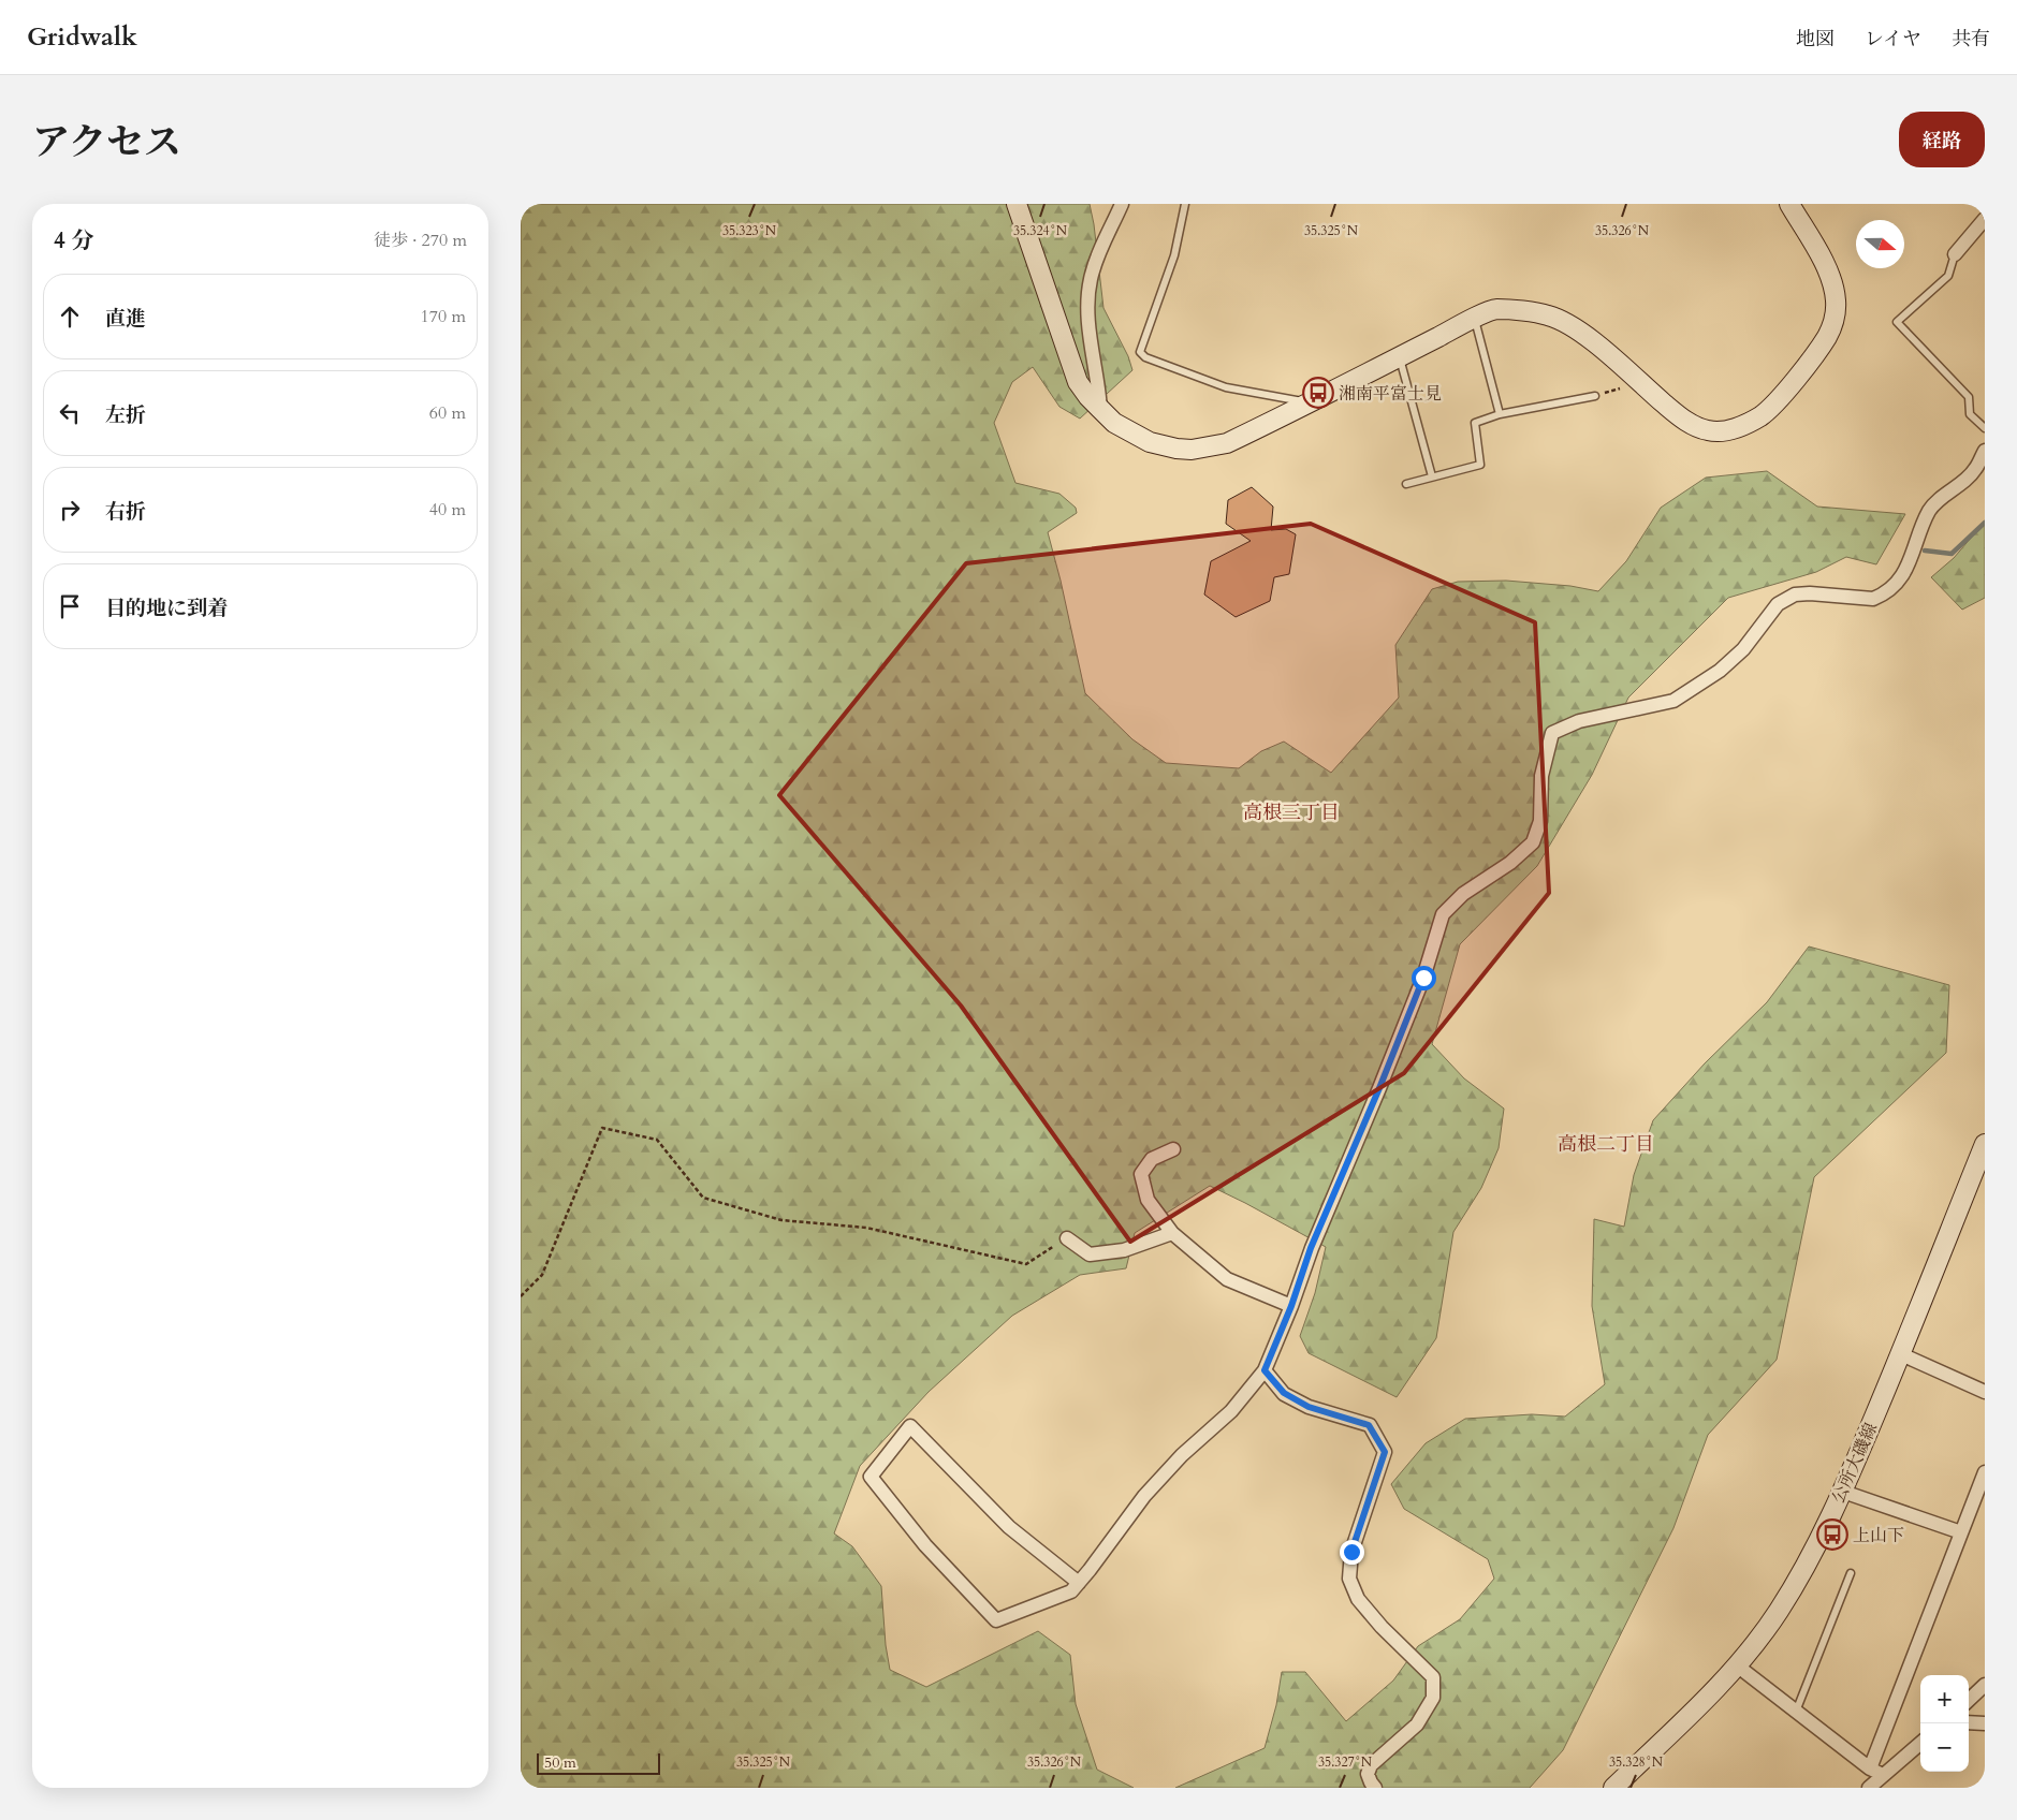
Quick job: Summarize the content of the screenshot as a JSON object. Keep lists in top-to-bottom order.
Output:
{
  "streets": {
    "street": ["公所大磯線"]
  },
  "districts": ["高根三丁目", "高根二丁目"],
  "places": {
    "bus stop": ["湘南平富士見", "上山下"]
  },
  "scale_bar": "50 m",
  "north": "right",
  "page": {
    "header": "Gridwalk",
    "nav": ["地図", "レイヤ", "共有"],
    "title": "アクセス",
    "buttons": "経路",
    "heading": ["4 分", "徒歩 · 270 m"],
    "list": [
      ["直進", "170 m"],
      ["左折", "60 m"],
      ["右折", "40 m"],
      "目的地に到着"
    ],
    "map_buttons": ["+", "−"],
    "scale": "50 m"
  },
  "coordinates": [
    "35.323°N",
    "35.324°N",
    "35.325°N",
    "35.326°N",
    "35.327°N",
    "35.328°N"
  ]
}
